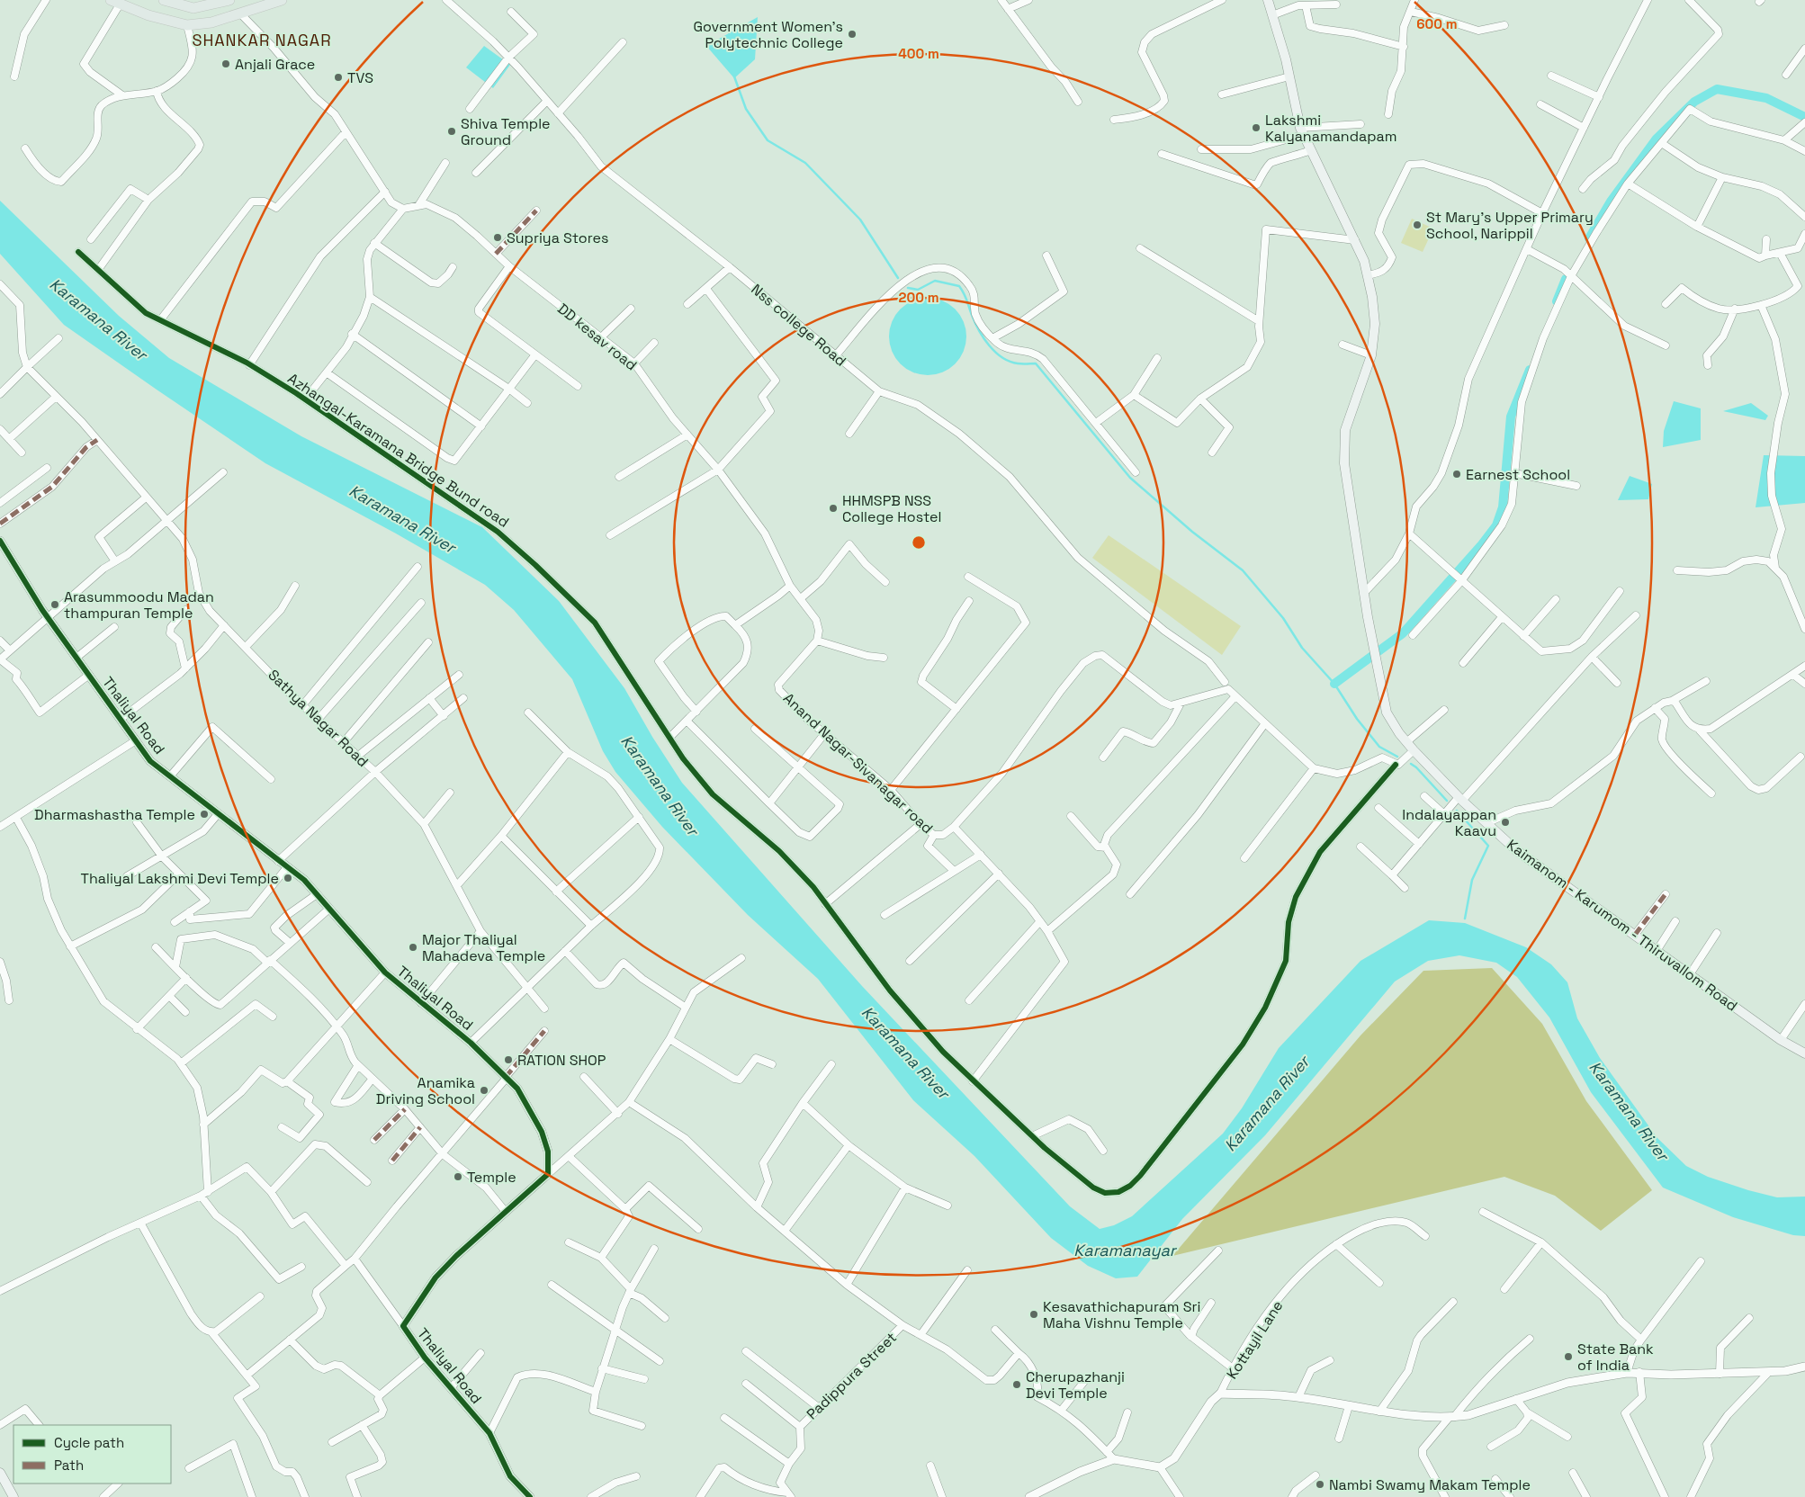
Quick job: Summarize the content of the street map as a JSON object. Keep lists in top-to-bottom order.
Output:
{
  "streets": {
    "main road": ["Kaimanom - Karumom - Thiruvallom Road"],
    "street": [
      "Nss college Road",
      "DD kesav road",
      "Azhangal-Karamana Bridge Bund road",
      "Thaliyal Road",
      "Sathya Nagar Road",
      "Anand Nagar-Sivanagar road",
      "Kottayil Lane",
      "Padippura Street"
    ]
  },
  "crossings": [
    ["Azhangal-Karamana Bridge Bund road", "Anand Nagar-Sivanagar road"],
    ["Azhangal-Karamana Bridge Bund road", "Kaimanom - Karumom - Thiruvallom Road"],
    ["Thaliyal Road", "Sathya Nagar Road"]
  ],
  "districts": ["SHANKAR NAGAR"],
  "water": ["Karamana River", "Karamanayar"],
  "places": [
    "Government Women's Polytechnic College",
    "Anjali Grace",
    "TVS",
    "Lakshmi Kalyanamandapam",
    "Shiva Temple Ground",
    "St Mary's Upper Primary School, Narippil",
    "Supriya Stores",
    "Earnest School",
    "HHMSPB NSS College Hostel",
    "Arasummoodu Madan thampuran Temple",
    "Dharmashastha Temple",
    "Indalayappan Kaavu",
    "Thaliyal Lakshmi Devi Temple",
    "Major Thaliyal Mahadeva Temple",
    "RATION SHOP",
    "Anamika Driving School",
    "Temple",
    "Kesavathichapuram Sri Maha Vishnu Temple",
    "State Bank of India",
    "Cherupazhanji Devi Temple",
    "Nambi Swamy Makam Temple"
  ],
  "legend": ["Cycle path", "Path"],
  "rings": ["600 m", "400 m", "200 m"]
}
